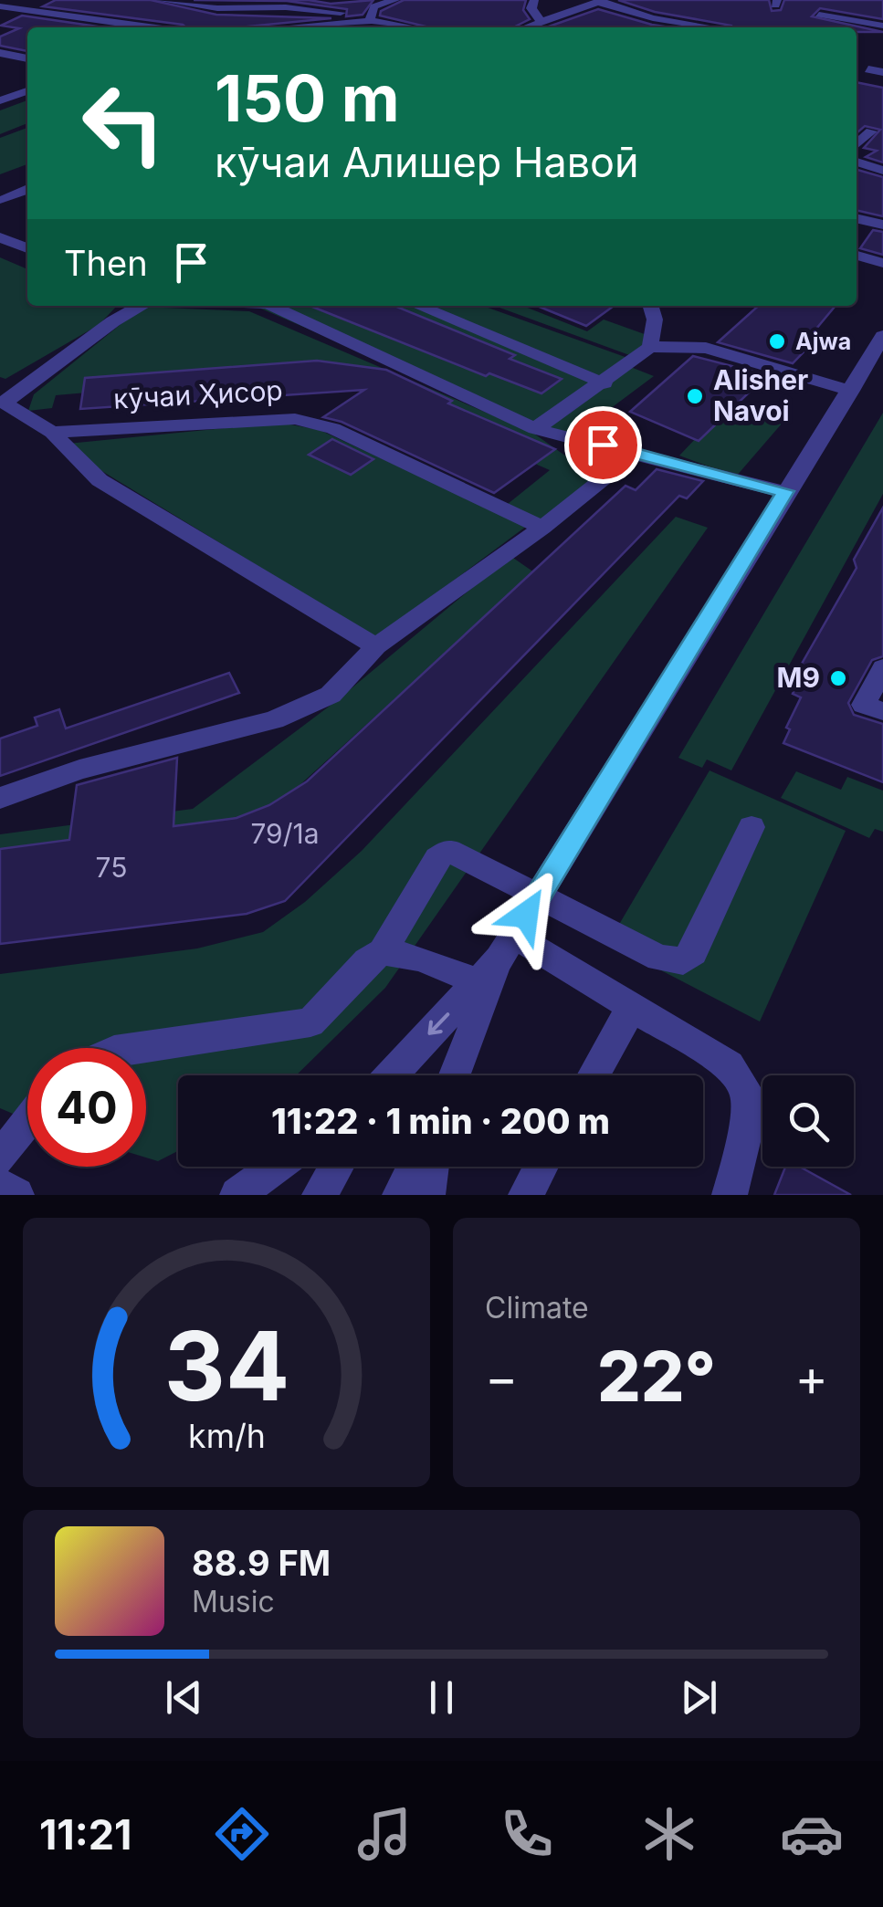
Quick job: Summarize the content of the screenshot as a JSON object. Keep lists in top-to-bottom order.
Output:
{
  "streets": {
    "street": ["кӯчаи Ҳисор"]
  },
  "places": ["Ajwa", "Alisher Navoi", "М9"],
  "house_numbers": ["79/1а", "75"],
  "page": {
    "turn": ["150 m", "кӯчаи Алишер Навоӣ"],
    "then": "Then",
    "limit": "40",
    "trip": "11:22 · 1 min · 200 m",
    "tile": "Climate",
    "heat": ["−", "22°", "+"],
    "song": ["88.9 FM", "Music"],
    "tabs": "11:21",
    "gauge": ["34", "km/h"]
  }
}
